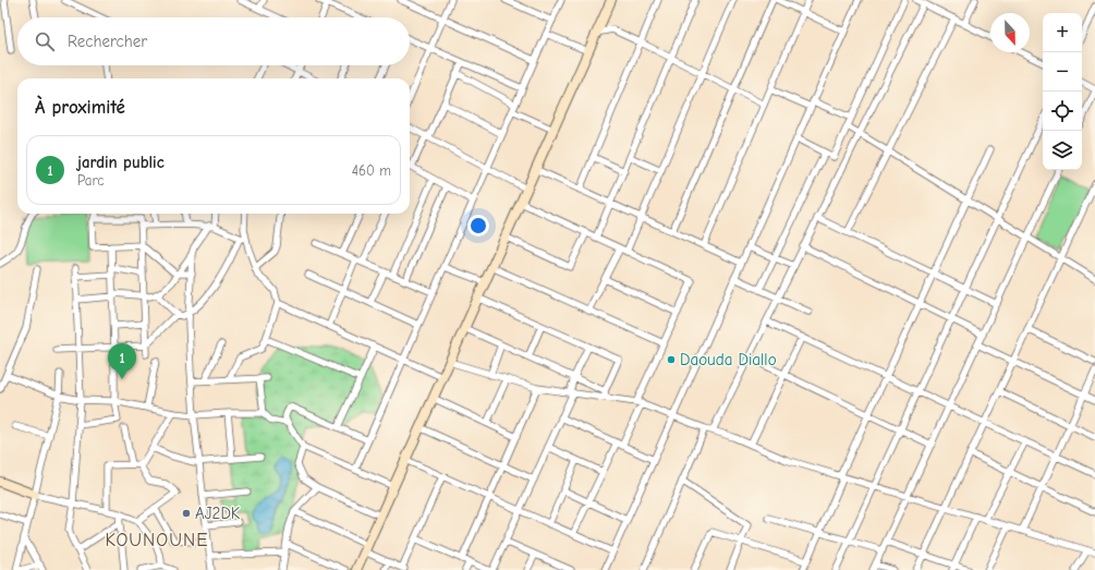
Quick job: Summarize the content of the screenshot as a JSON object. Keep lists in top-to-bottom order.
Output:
{
  "districts": ["KOUNOUNE"],
  "places": ["Daouda Diallo", "AJ2DK"],
  "north": "bottom",
  "page": {
    "map_buttons": ["+", "−"],
    "search": "Rechercher",
    "heading": "À proximité",
    "list": [
      {
        "mark": "1",
        "name": "jardin public",
        "note": "Parc",
        "value": "460 m"
      }
    ],
    "pins": "1"
  }
}
